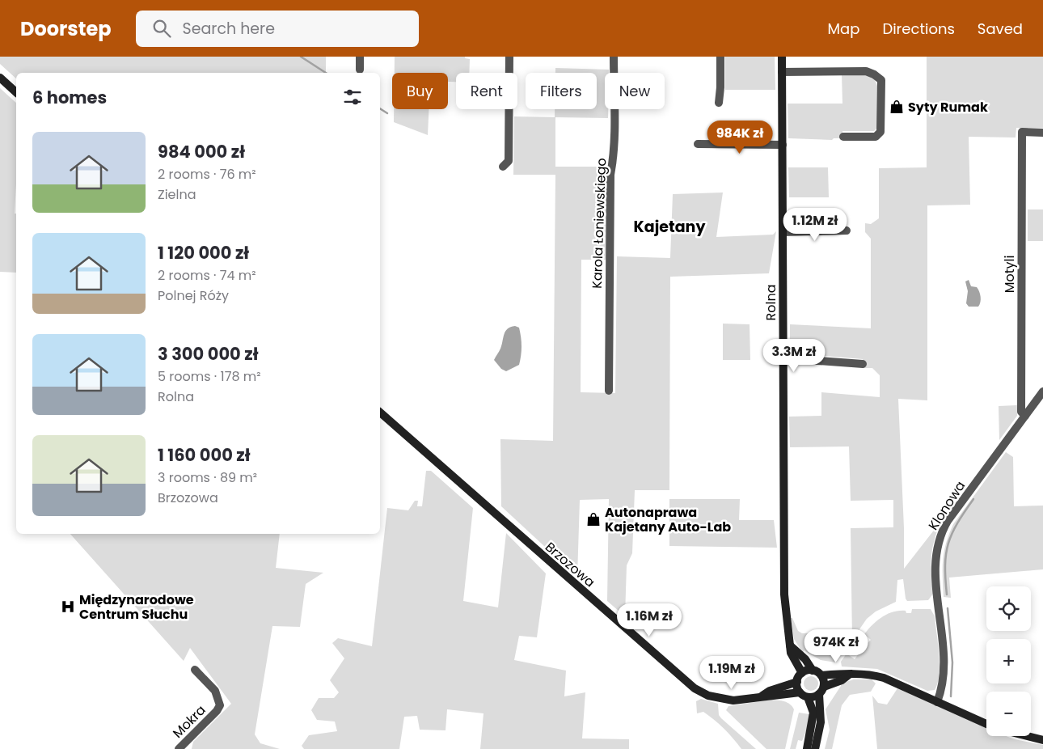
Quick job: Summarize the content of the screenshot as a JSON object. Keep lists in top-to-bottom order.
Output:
{
  "streets": {
    "street": [
      "Karola Łoniewskiego",
      "Motyli",
      "Rolna",
      "Klonowa",
      "Brzozowa",
      "Mokra"
    ]
  },
  "crossings": [
    ["Motyli", "Klonowa"],
    ["Rolna", "Brzozowa"]
  ],
  "districts": ["Kajetany"],
  "places": {
    "shop": ["Syty Rumak", "Autonaprawa Kajetany Auto-Lab"],
    "hospital": ["Międzynarodowe Centrum Słuchu"]
  },
  "page": {
    "header": "Doorstep",
    "search": "Search here",
    "nav": ["Map", "Directions", "Saved"],
    "chip": [
      "Buy",
      "Rent",
      "Filters",
      "New"
    ],
    "heading": "6 homes",
    "price": [
      "984K zł",
      "1.12M zł",
      "3.3M zł",
      "1.16M zł",
      "974K zł",
      "1.19M zł"
    ],
    "list": [
      {
        "name": "984 000 zł",
        "note": "2 rooms · 76 m² · Zielna"
      },
      {
        "name": "1 120 000 zł",
        "note": "2 rooms · 74 m² · Polnej Róży"
      },
      {
        "name": "3 300 000 zł",
        "note": "5 rooms · 178 m² · Rolna"
      },
      {
        "name": "1 160 000 zł",
        "note": "3 rooms · 89 m² · Brzozowa"
      }
    ],
    "map_buttons": ["+", "−"]
  }
}
